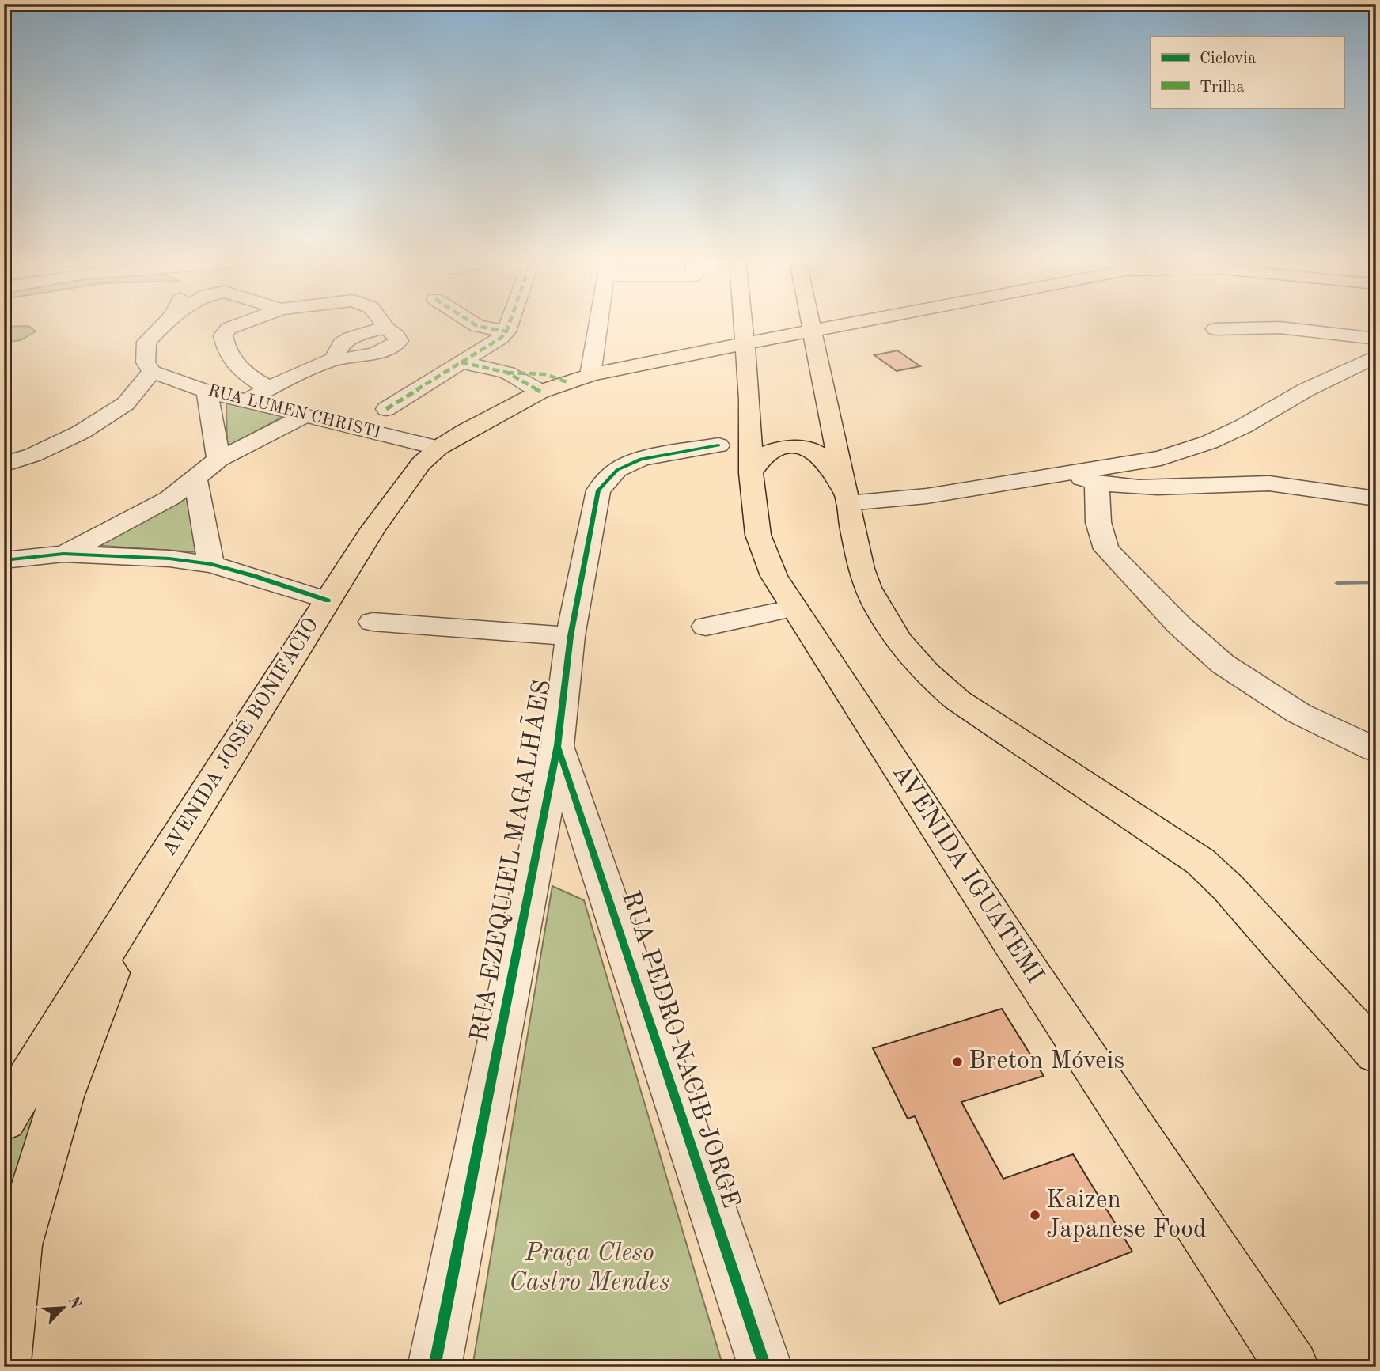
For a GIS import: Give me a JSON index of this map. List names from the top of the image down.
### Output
{
  "streets": {
    "main road": ["AVENIDA JOSÉ BONIFÁCIO", "AVENIDA IGUATEMI"],
    "street": ["RUA LUMEN CHRISTI", "RUA EZEQUIEL MAGALHÃES", "RUA PEDRO NACIB JORGE"]
  },
  "crossings": [
    ["RUA LUMEN CHRISTI", "AVENIDA JOSÉ BONIFÁCIO"],
    ["AVENIDA JOSÉ BONIFÁCIO", "AVENIDA IGUATEMI"],
    ["RUA EZEQUIEL MAGALHÃES", "RUA PEDRO NACIB JORGE"]
  ],
  "parks": ["Praça Cleso Castro Mendes"],
  "places": ["Breton Móveis", "Kaizen Japanese Food"],
  "legend": ["Ciclovia", "Trilha"],
  "north": "top right"
}
